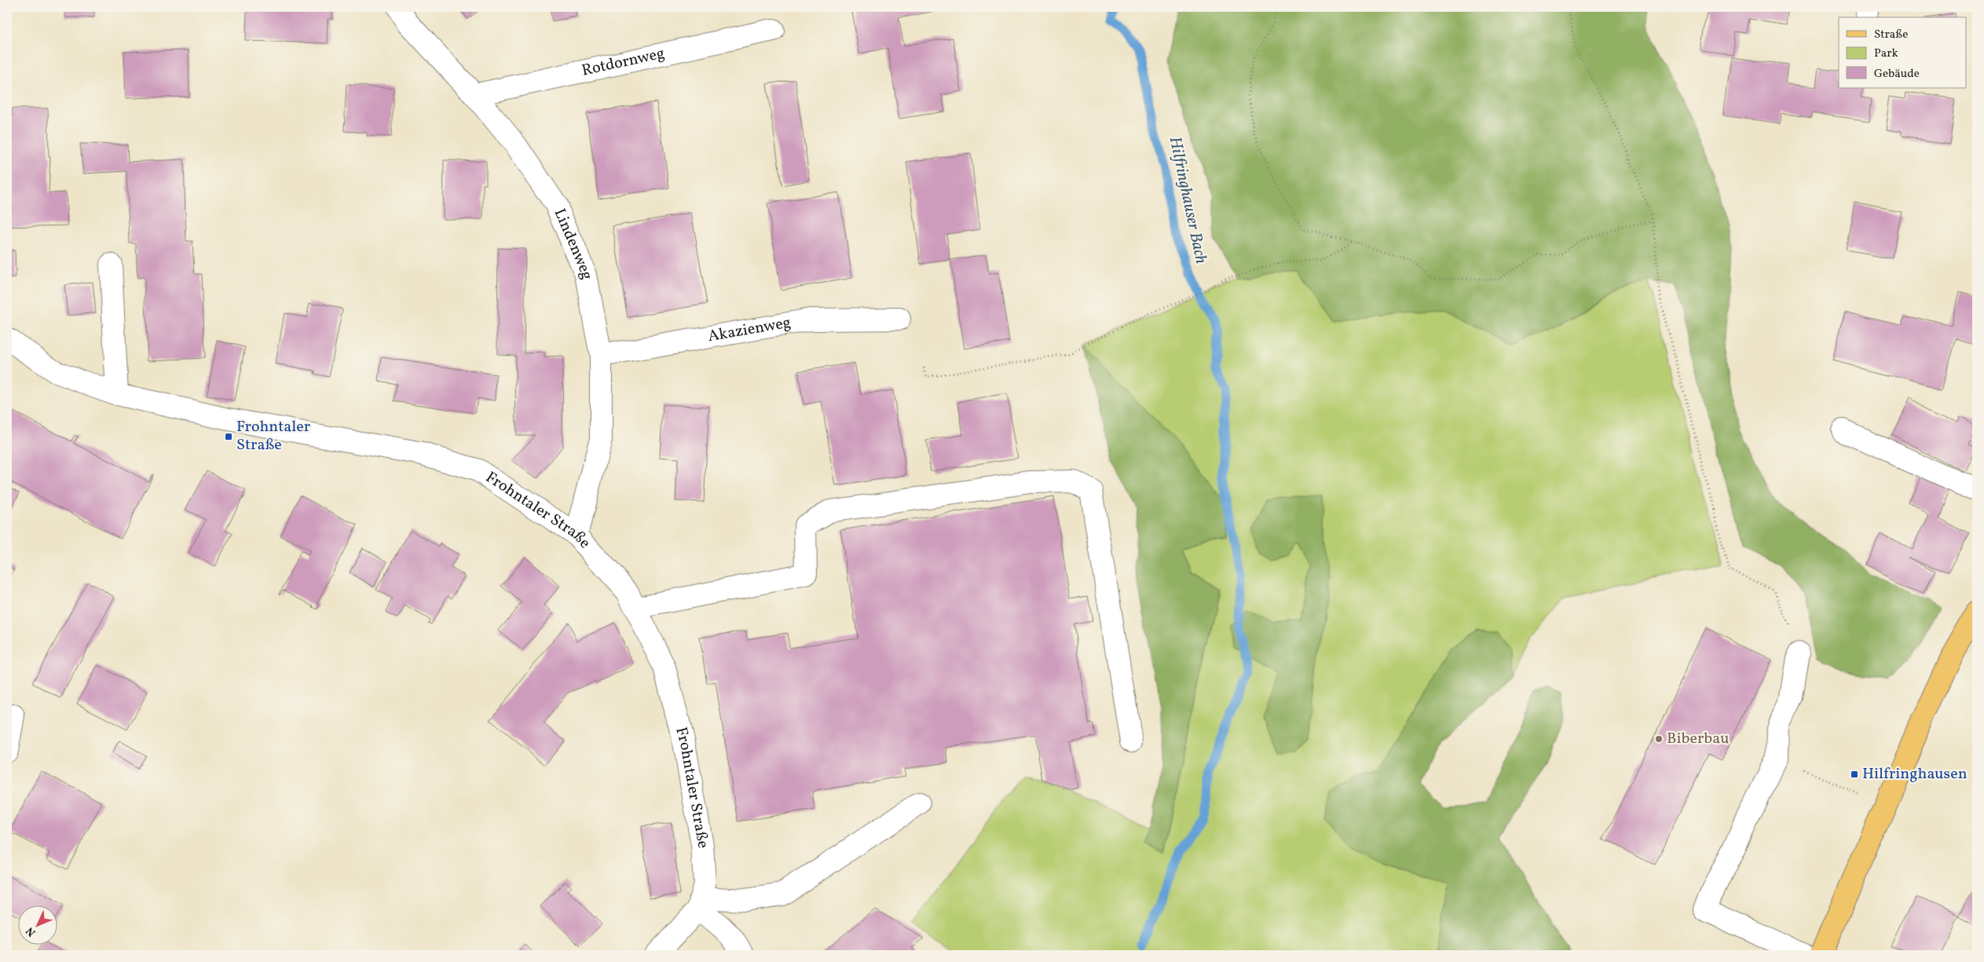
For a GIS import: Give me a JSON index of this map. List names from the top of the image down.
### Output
{
  "streets": {
    "street": [
      "Rotdornweg",
      "Lindenweg",
      "Akazienweg",
      "Frohntaler Straße"
    ]
  },
  "crossings": [
    ["Rotdornweg", "Lindenweg"],
    ["Lindenweg", "Akazienweg"],
    ["Lindenweg", "Frohntaler Straße"]
  ],
  "water": ["Hilfringhauser Bach"],
  "places": {
    "transit": ["Frohntaler Straße", "Hilfringhausen"],
    "other": ["Biberbau"]
  },
  "legend": ["Straße", "Park", "Gebäude"],
  "north": "bottom left"
}
